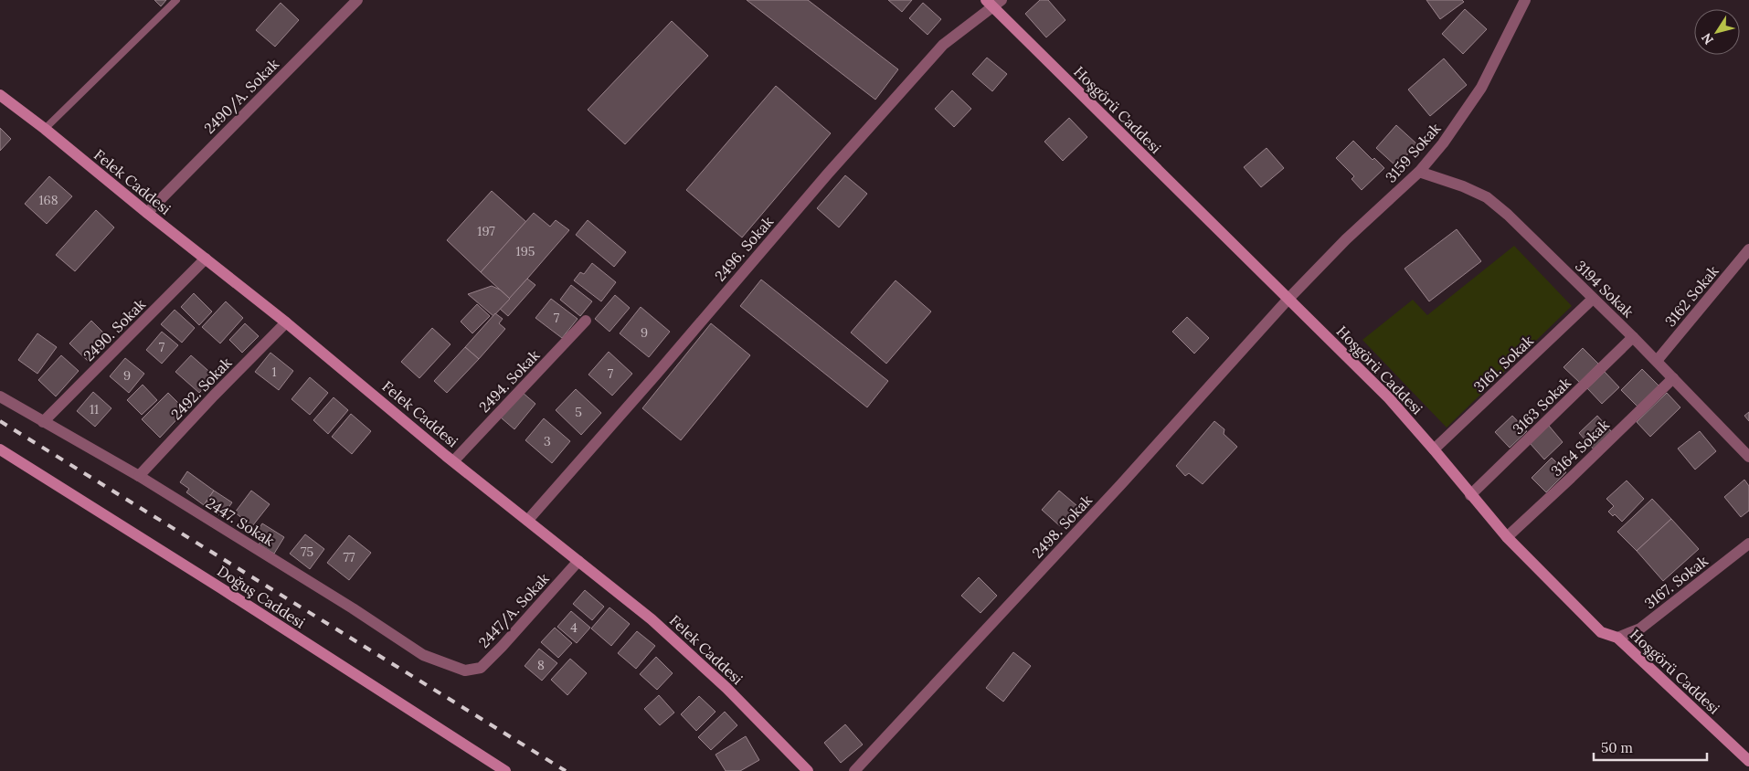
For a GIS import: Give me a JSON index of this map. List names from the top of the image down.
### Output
{
  "streets": {
    "street": [
      "2490/A. Sokak",
      "Hoşgörü Caddesi",
      "3159 Sokak",
      "Felek Caddesi",
      "2496. Sokak",
      "3194 Sokak",
      "3162 Sokak",
      "2490. Sokak",
      "3161. Sokak",
      "2494. Sokak",
      "2492. Sokak",
      "3163 Sokak",
      "3164 Sokak",
      "2447. Sokak",
      "2498. Sokak",
      "3167. Sokak",
      "Doğuş Caddesi",
      "2447/A. Sokak"
    ]
  },
  "crossings": [
    ["2490/A. Sokak", "Felek Caddesi"],
    ["Hoşgörü Caddesi", "3159 Sokak"],
    ["Hoşgörü Caddesi", "2496. Sokak"],
    ["Hoşgörü Caddesi", "3161. Sokak"],
    ["Hoşgörü Caddesi", "3163 Sokak"],
    ["Hoşgörü Caddesi", "3164 Sokak"],
    ["Hoşgörü Caddesi", "2498. Sokak"],
    ["Hoşgörü Caddesi", "3167. Sokak"],
    ["3159 Sokak", "3194 Sokak"],
    ["3159 Sokak", "2498. Sokak"],
    ["Felek Caddesi", "2496. Sokak"],
    ["Felek Caddesi", "2490. Sokak"],
    ["Felek Caddesi", "2494. Sokak"],
    ["Felek Caddesi", "2492. Sokak"],
    ["Felek Caddesi", "2447/A. Sokak"],
    ["3194 Sokak", "3162 Sokak"],
    ["3194 Sokak", "3161. Sokak"],
    ["3194 Sokak", "3163 Sokak"],
    ["3194 Sokak", "3164 Sokak"],
    ["2490. Sokak", "2447. Sokak"],
    ["2492. Sokak", "2447. Sokak"],
    ["2447. Sokak", "2447/A. Sokak"]
  ],
  "house_numbers": [
    "168",
    "197",
    "195",
    "7",
    "9",
    "7",
    "1",
    "7",
    "9",
    "11",
    "5",
    "3",
    "75",
    "77",
    "4",
    "8"
  ],
  "scale_bar": "50 m",
  "north": "bottom left"
}
